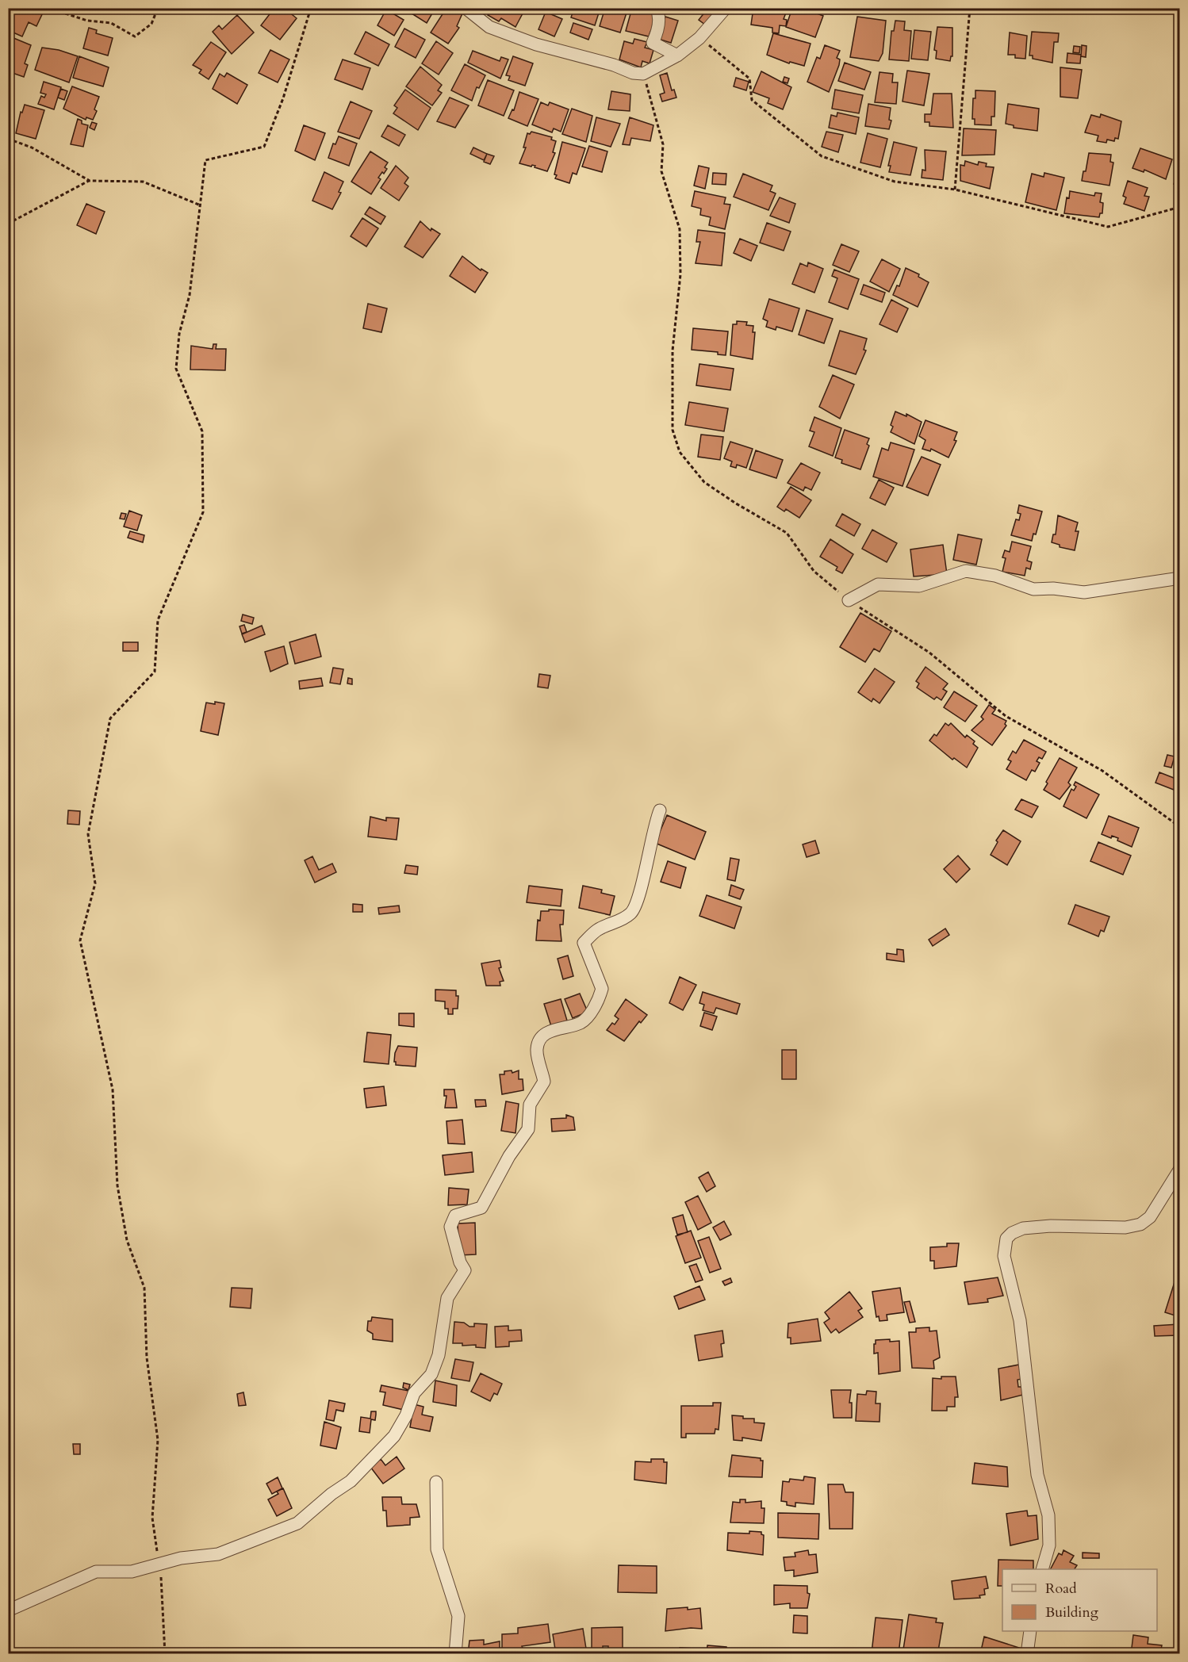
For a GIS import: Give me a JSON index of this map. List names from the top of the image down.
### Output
{
  "legend": ["Road", "Building"]
}
